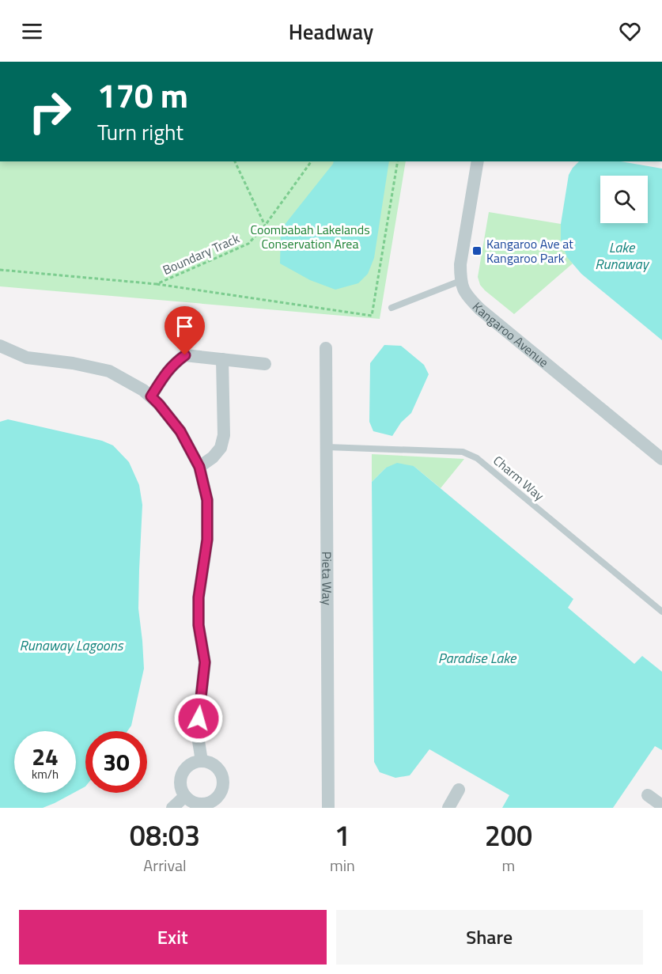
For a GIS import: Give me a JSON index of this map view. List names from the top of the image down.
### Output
{
  "streets": {
    "street": ["Kangaroo Avenue", "Pieta Way"],
    "lane": ["Charm Way"],
    "path": ["Boundary Track"]
  },
  "crossings": [
    ["Charm Way", "Pieta Way"]
  ],
  "water": ["Lake Runaway", "Runaway Lagoons", "Paradise Lake"],
  "parks": ["Coombabah Lakelands Conservation Area"],
  "places": {
    "transit": ["Kangaroo Ave at Kangaroo Park"]
  },
  "page": {
    "header": "Headway",
    "turn": ["170 m", "Turn right"],
    "speed": "24 km/h",
    "limit": "30",
    "eta": [
      "08:03",
      "Arrival",
      "1",
      "min",
      "200",
      "m"
    ],
    "buttons": ["Exit", "Share"]
  }
}
